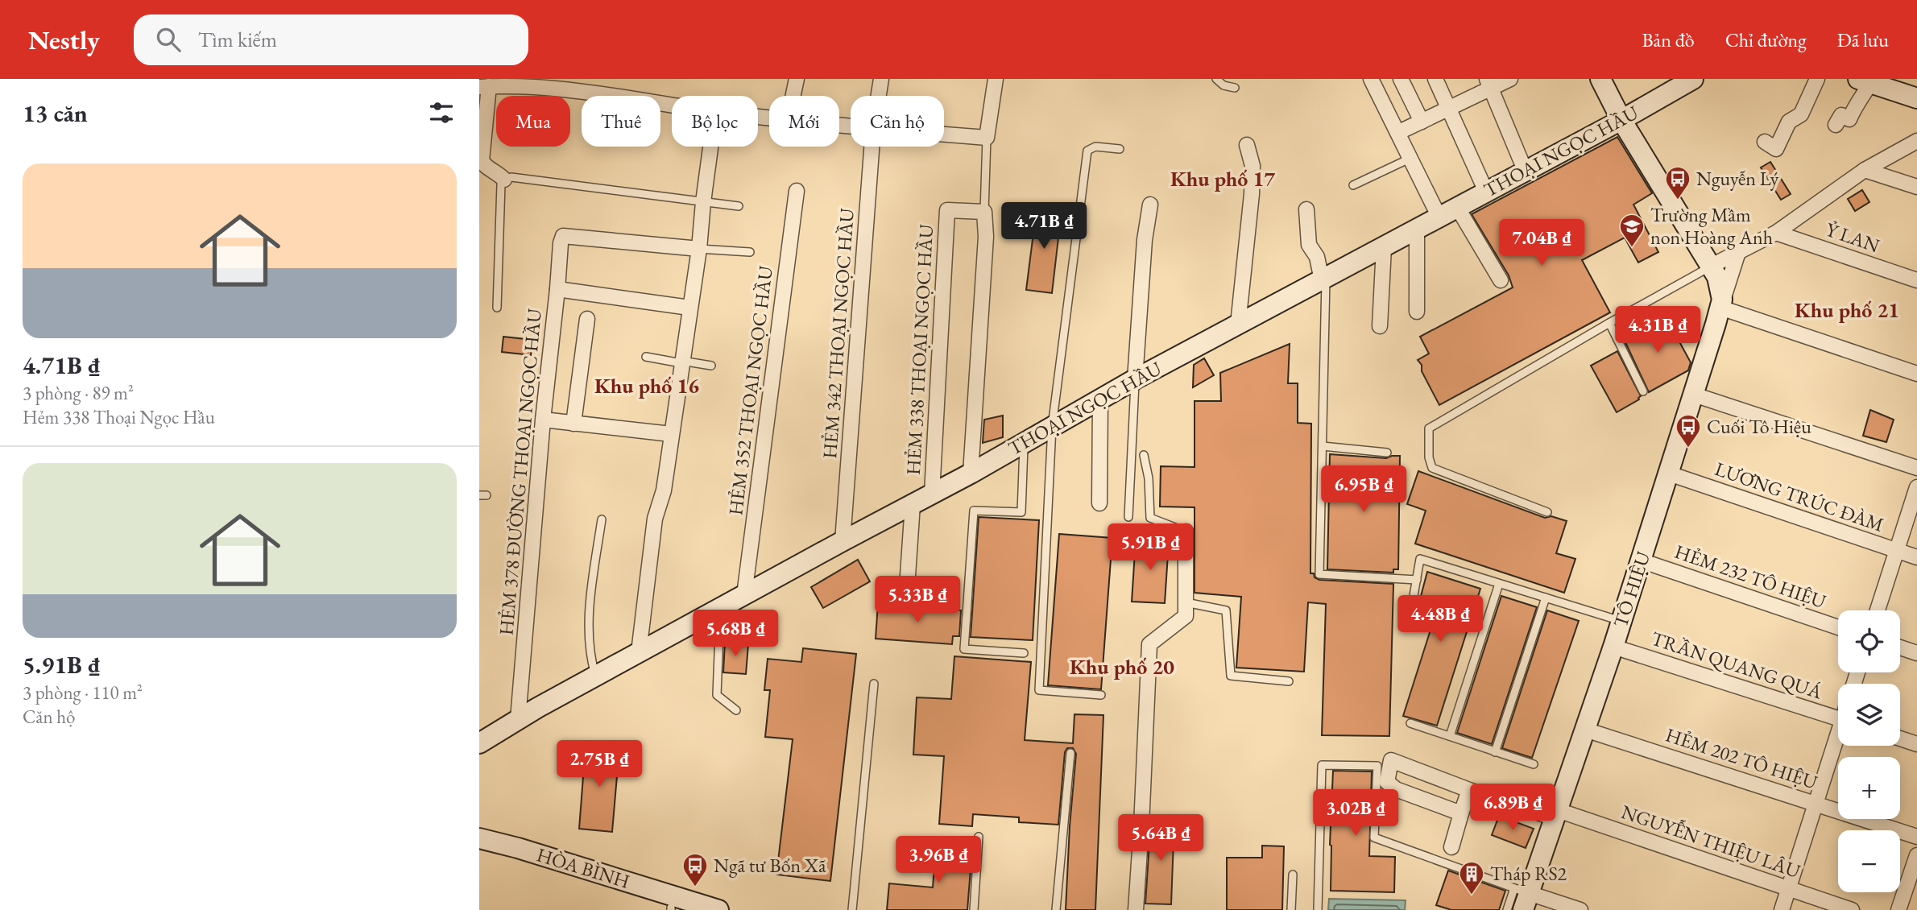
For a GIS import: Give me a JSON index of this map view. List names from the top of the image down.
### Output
{
  "streets": {
    "main road": ["THOẠI NGỌC HẦU", "TÔ HIỆU", "HÒA BÌNH"],
    "street": [
      "Ỷ LAN",
      "HẺM 342 THOẠI NGỌC HẦU",
      "HẺM 338 THOẠI NGỌC HẦU",
      "HẺM 352 THOẠI NGỌC HẦU",
      "HẺM 378 ĐƯỜNG THOẠI NGỌC HẦU",
      "LƯƠNG TRÚC ĐÀM",
      "HẺM 232 TÔ HIỆU",
      "TRẦN QUANG QUÁ",
      "HẺM 202 TÔ HIỆU",
      "NGUYỄN THIỆU LÂU"
    ]
  },
  "crossings": [
    ["THOẠI NGỌC HẦU", "HẺM 342 THOẠI NGỌC HẦU"],
    ["THOẠI NGỌC HẦU", "HẺM 338 THOẠI NGỌC HẦU"],
    ["THOẠI NGỌC HẦU", "HẺM 352 THOẠI NGỌC HẦU"],
    ["THOẠI NGỌC HẦU", "HẺM 378 ĐƯỜNG THOẠI NGỌC HẦU"],
    ["LƯƠNG TRÚC ĐÀM", "TÔ HIỆU"],
    ["HẺM 232 TÔ HIỆU", "TÔ HIỆU"],
    ["TÔ HIỆU", "TRẦN QUANG QUÁ"],
    ["TÔ HIỆU", "HẺM 202 TÔ HIỆU"],
    ["TÔ HIỆU", "NGUYỄN THIỆU LÂU"]
  ],
  "districts": [
    "Khu phố 17",
    "Khu phố 21",
    "Khu phố 16",
    "Khu phố 20"
  ],
  "places": {
    "bus stop": ["Nguyễn Lý", "Cuối Tô Hiệu", "Ngã tư Bốn Xã"],
    "school or university": ["Trường Mầm non Hoàng Anh"],
    "building": ["Tháp RS2"]
  },
  "page": {
    "header": "Nestly",
    "search": "Tìm kiếm",
    "nav": ["Bản đồ", "Chỉ đường", "Đã lưu"],
    "heading": "13 căn",
    "chip": [
      "Mua",
      "Thuê",
      "Bộ lọc",
      "Mới",
      "Căn hộ"
    ],
    "list": [
      {
        "name": "4.71B ₫",
        "note": "3 phòng · 89 m² · Hẻm 338 Thoại Ngọc Hầu"
      },
      {
        "name": "5.91B ₫",
        "note": "3 phòng · 110 m² · Căn hộ"
      }
    ],
    "price": [
      "4.71B ₫",
      "7.04B ₫",
      "4.31B ₫",
      "6.95B ₫",
      "5.91B ₫",
      "5.33B ₫",
      "4.48B ₫",
      "5.68B ₫",
      "2.75B ₫",
      "6.89B ₫",
      "3.02B ₫",
      "5.64B ₫",
      "3.96B ₫"
    ],
    "map_buttons": ["+", "−"]
  }
}
